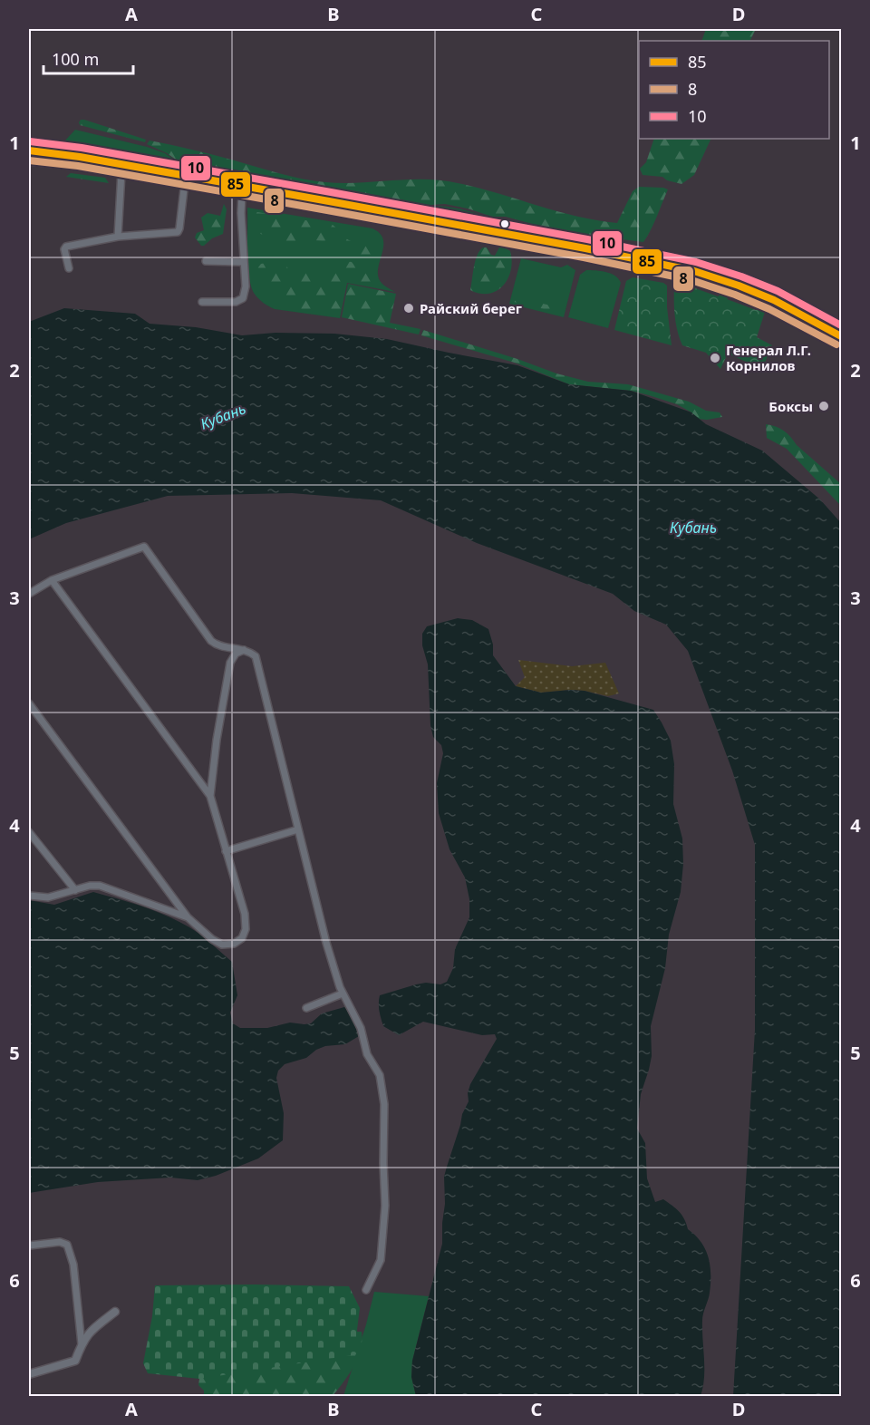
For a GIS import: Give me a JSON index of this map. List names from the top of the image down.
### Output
{
  "water": ["Кубань"],
  "places": ["Райский берег", "Генерал Л.Г. Корнилов", "Боксы"],
  "lines": ["transit line 10", "transit line 85", "transit line 8"],
  "legend": ["85", "8", "10"],
  "scale_bar": "100 m",
  "grid": {
    "columns": [
      "A",
      "B",
      "C",
      "D"
    ],
    "rows": [
      "1",
      "2",
      "3",
      "4",
      "5",
      "6"
    ]
  }
}
